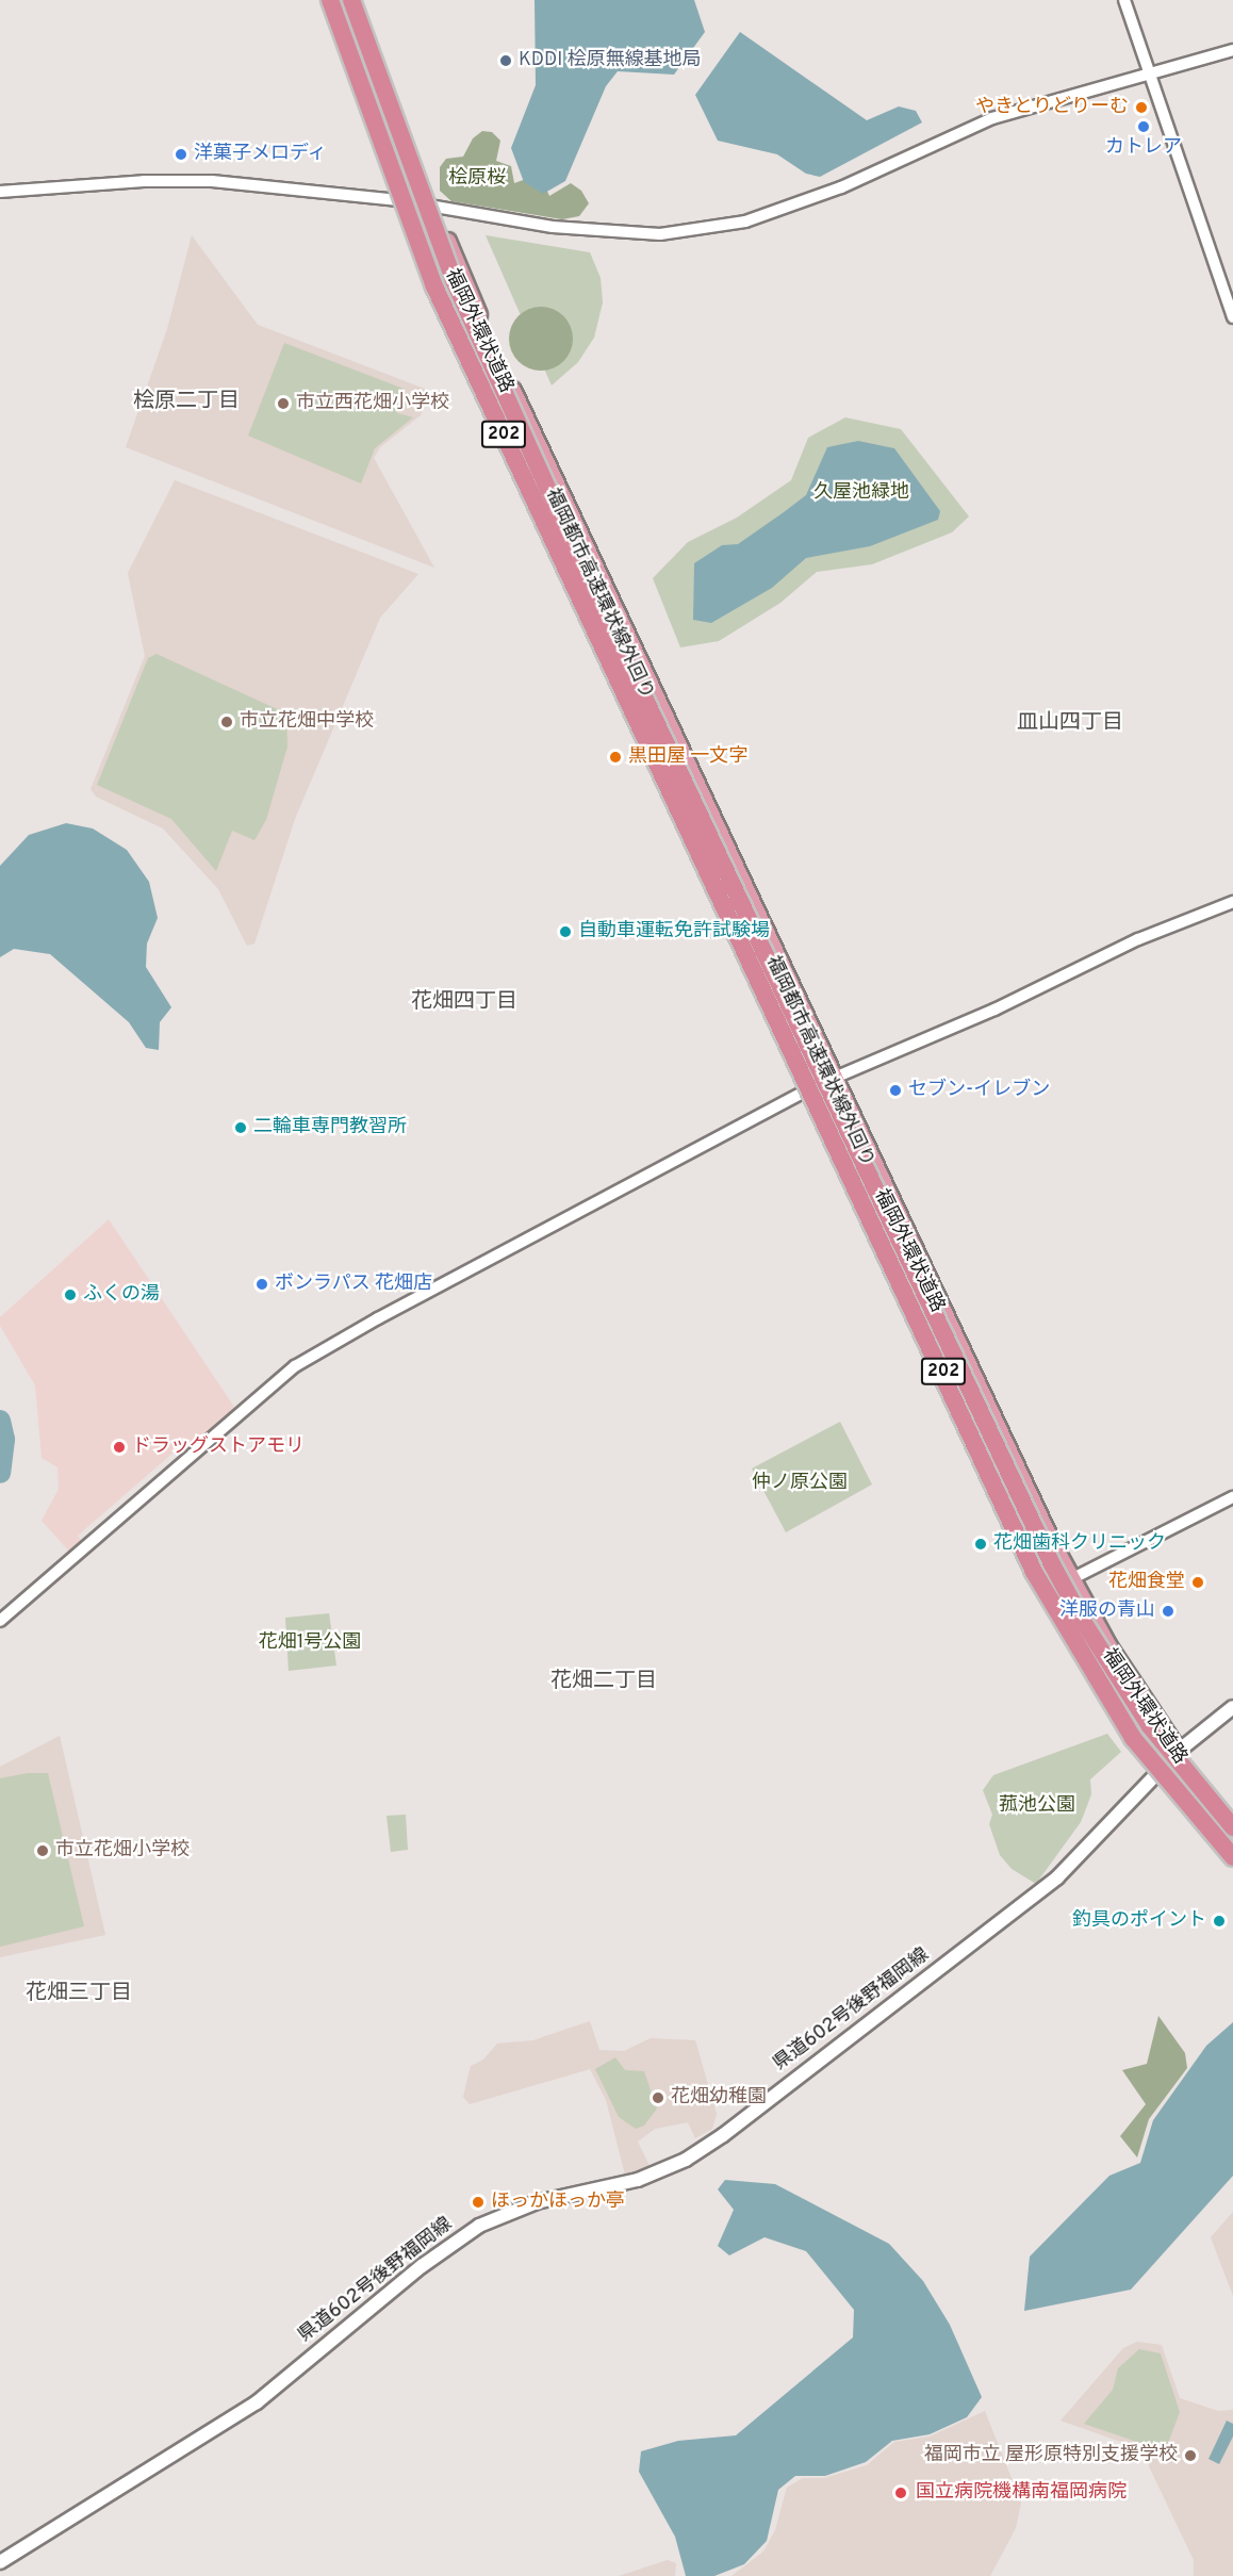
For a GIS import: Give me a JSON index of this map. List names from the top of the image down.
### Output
{
  "streets": {
    "highway": ["福岡外環状道路", "202", "福岡都市高速環状線外回り"],
    "main road": ["県道602号後野福岡線"]
  },
  "crossings": [
    ["福岡外環状道路", "福岡都市高速環状線外回り"],
    ["福岡外環状道路", "県道602号後野福岡線"]
  ],
  "districts": [
    "桧原二丁目",
    "皿山四丁目",
    "花畑四丁目",
    "花畑二丁目",
    "花畑三丁目"
  ],
  "parks": [
    "桧原桜",
    "久屋池緑地",
    "仲ノ原公園",
    "花畑1号公園",
    "菰池公園"
  ],
  "places": [
    "KDDI 桧原無線基地局",
    "やきとりどりーむ",
    "カトレア",
    "洋菓子メロディ",
    "市立西花畑小学校",
    "市立花畑中学校",
    "黒田屋 一文字",
    "自動車運転免許試験場",
    "セブン-イレブン",
    "二輪車専門教習所",
    "ボンラパス 花畑店",
    "ふくの湯",
    "ドラッグストアモリ",
    "花畑歯科クリニック",
    "花畑食堂",
    "洋服の青山",
    "市立花畑小学校",
    "釣具のポイント",
    "花畑幼稚園",
    "ほっかほっか亭",
    "福岡市立 屋形原特別支援学校",
    "国立病院機構南福岡病院"
  ]
}
